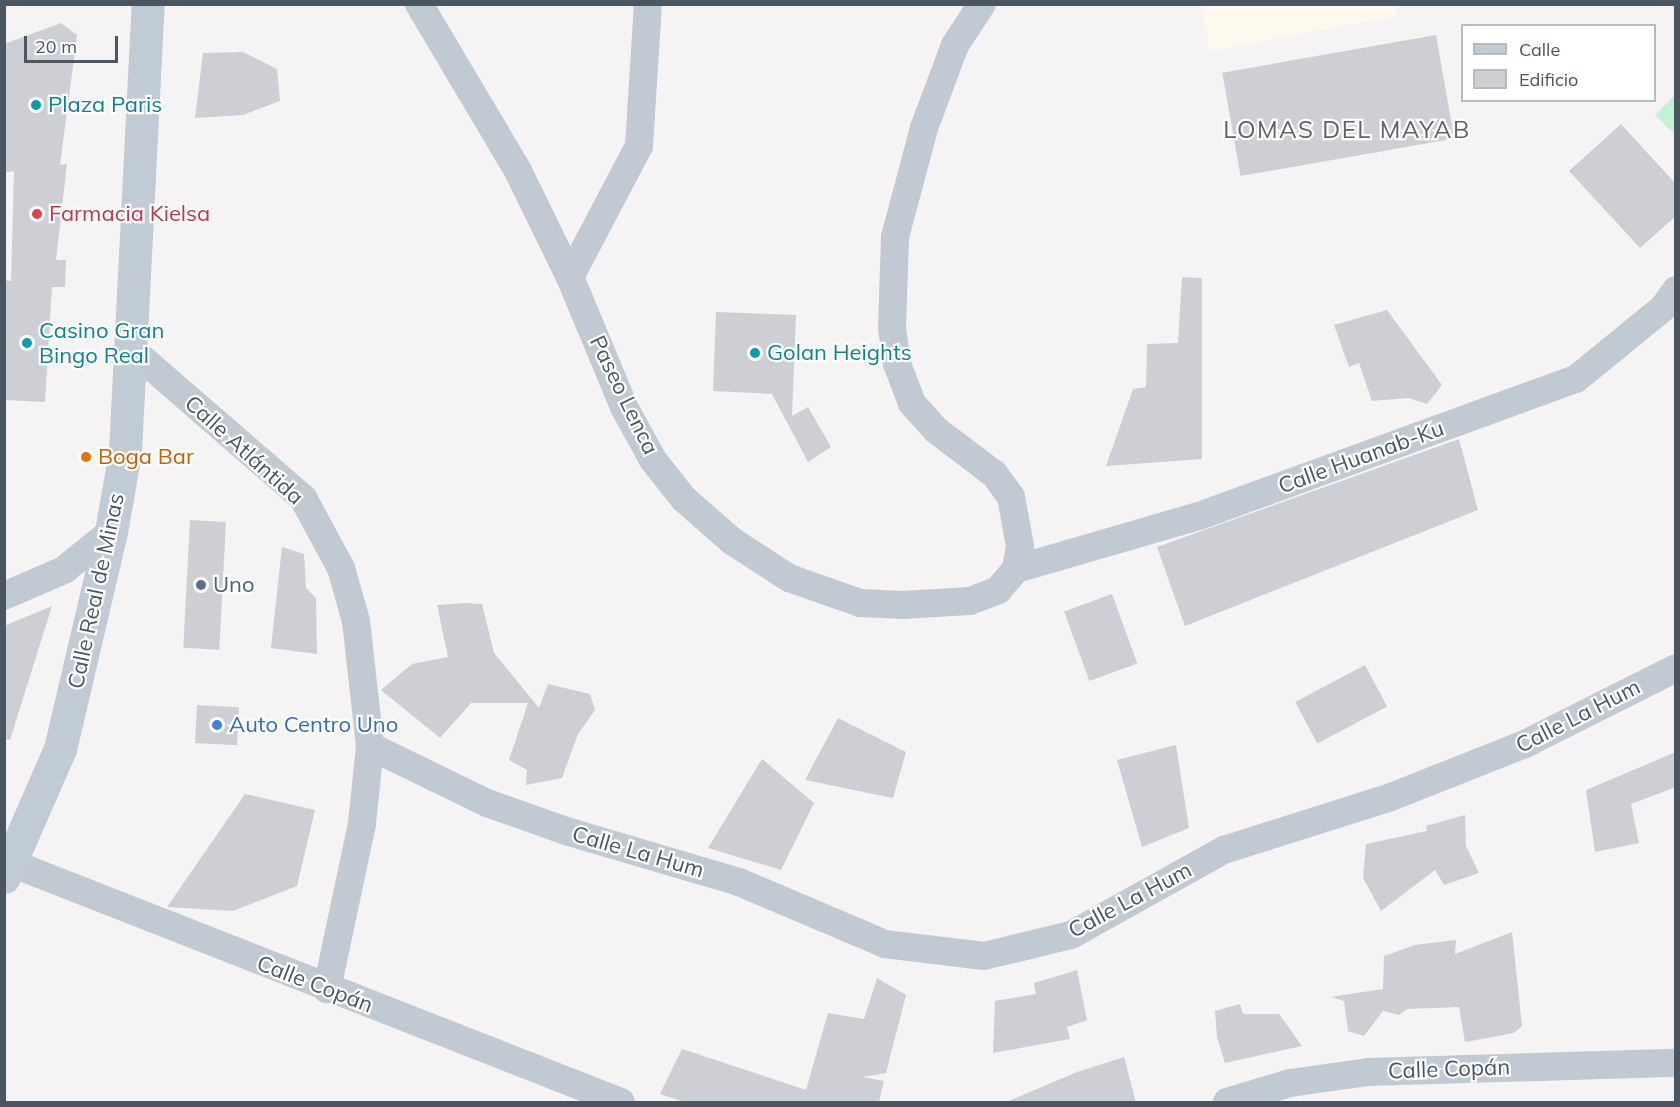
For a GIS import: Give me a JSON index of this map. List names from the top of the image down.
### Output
{
  "streets": {
    "street": [
      "Paseo Lenca",
      "Calle Atlántida",
      "Calle Huanab-Ku",
      "Calle Real de Minas",
      "Calle La Hum",
      "Calle Copán"
    ]
  },
  "crossings": [
    ["Paseo Lenca", "Calle Huanab-Ku"],
    ["Calle Atlántida", "Calle Real de Minas"],
    ["Calle Atlántida", "Calle La Hum"],
    ["Calle Atlántida", "Calle Copán"],
    ["Calle Real de Minas", "Calle Copán"]
  ],
  "districts": ["LOMAS DEL MAYAB"],
  "places": [
    "Plaza Paris",
    "Farmacia Kielsa",
    "Casino Gran Bingo Real",
    "Golan Heights",
    "Boga Bar",
    "Uno",
    "Auto Centro Uno"
  ],
  "legend": ["Calle", "Edificio"],
  "scale_bar": "20 m"
}
